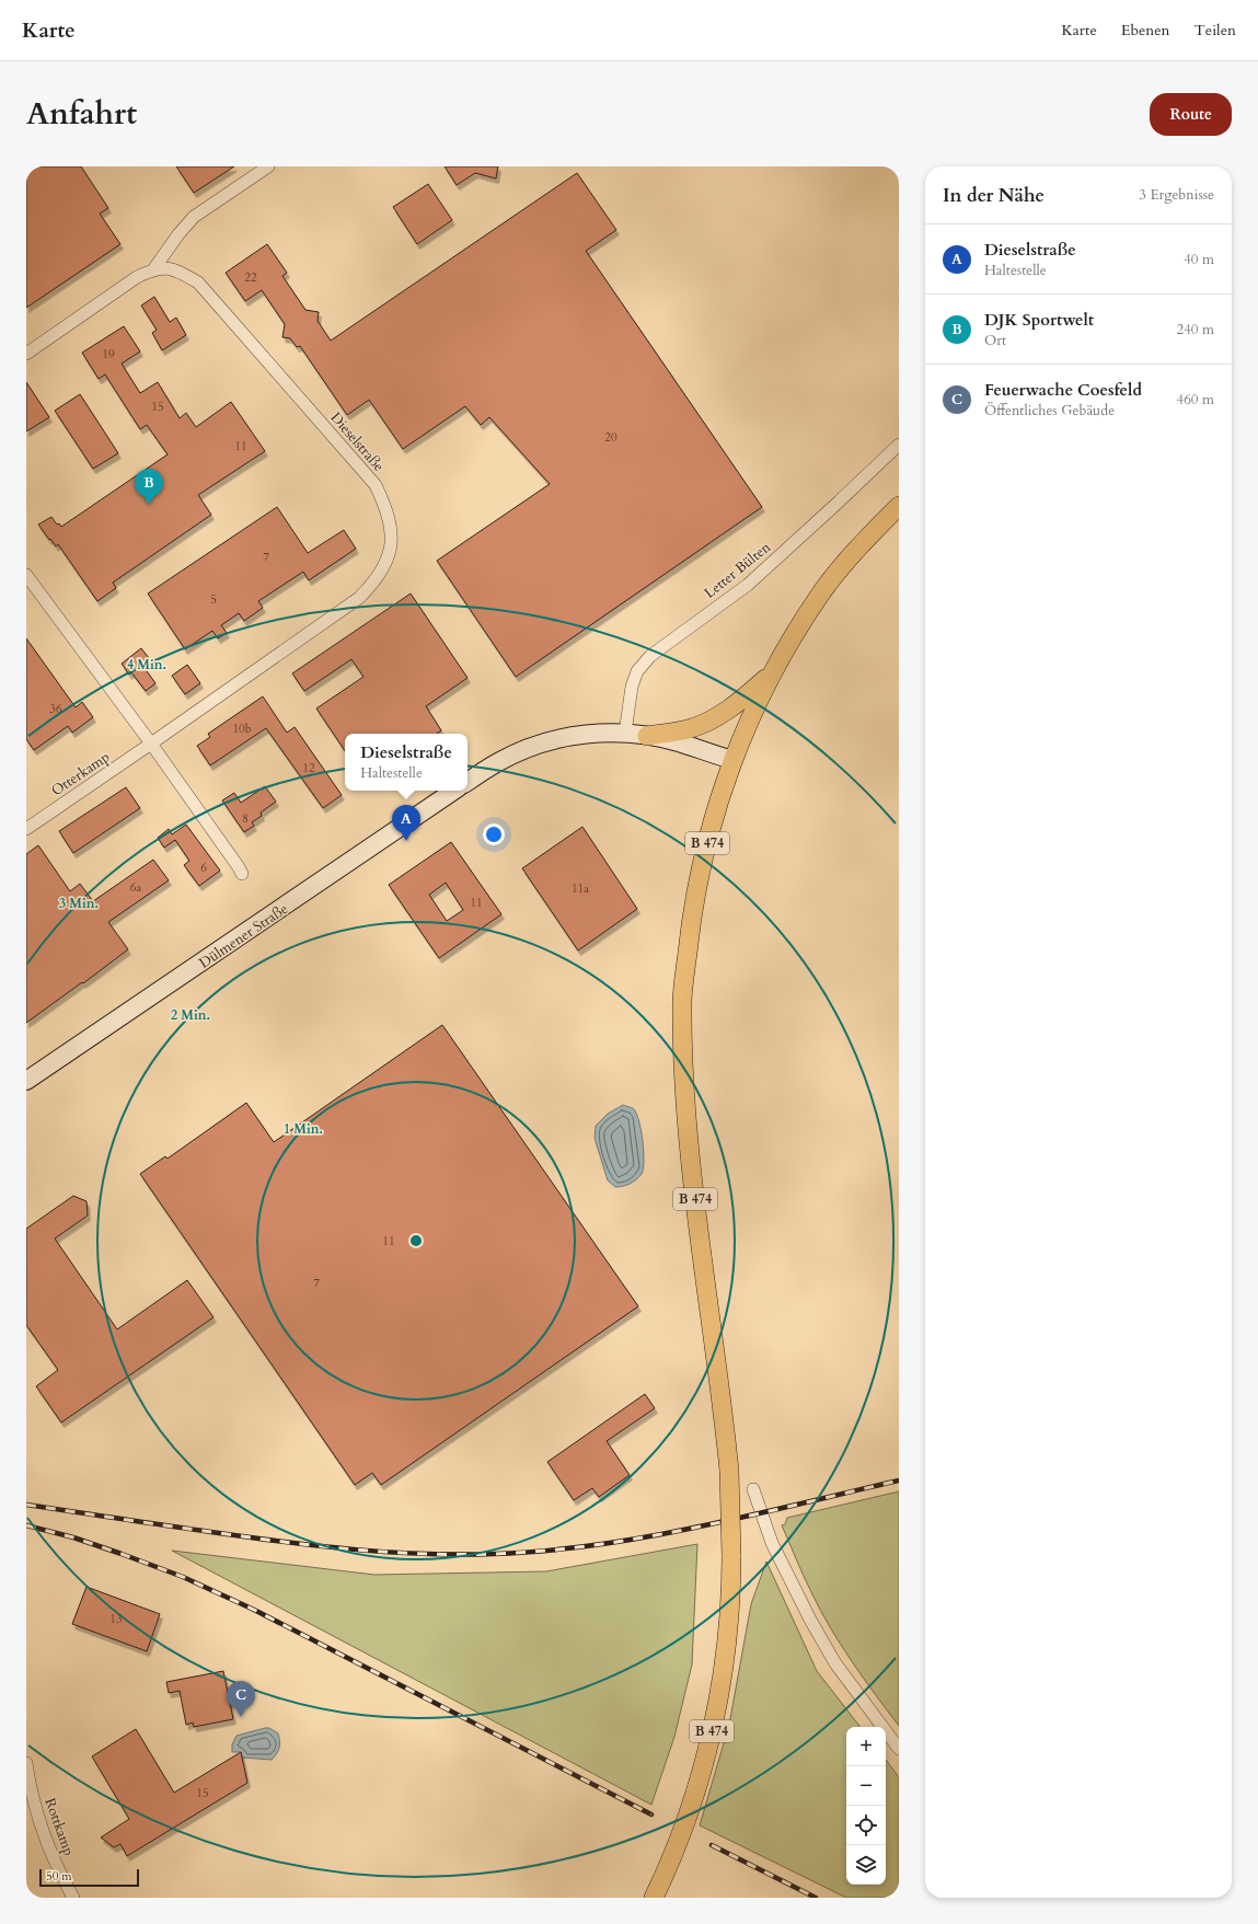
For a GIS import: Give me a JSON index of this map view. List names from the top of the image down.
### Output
{
  "streets": {
    "main road": ["B 474"],
    "street": [
      "Dieselstraße",
      "Letter Bülten",
      "Otterkamp",
      "Dülmener Straße",
      "Rottkamp"
    ]
  },
  "crossings": [
    ["Dieselstraße", "Otterkamp"]
  ],
  "house_numbers": [
    "22",
    "19",
    "15",
    "20",
    "11",
    "7",
    "5",
    "36",
    "10b",
    "12",
    "8",
    "6",
    "6a",
    "11a",
    "11",
    "11",
    "7",
    "13",
    "15"
  ],
  "scale_bar": "50 m",
  "page": {
    "header": "Karte",
    "nav": ["Karte", "Ebenen", "Teilen"],
    "title": "Anfahrt",
    "buttons": "Route",
    "heading": ["In der Nähe", "3 Ergebnisse"],
    "list": [
      {
        "mark": "A",
        "name": "Dieselstraße",
        "note": "Haltestelle",
        "value": "40 m"
      },
      {
        "mark": "B",
        "name": "DJK Sportwelt",
        "note": "Ort",
        "value": "240 m"
      },
      {
        "mark": "C",
        "name": "Feuerwache Coesfeld",
        "note": "Öffentliches Gebäude",
        "value": "460 m"
      }
    ],
    "pins": ["B", "A", "C"],
    "popup": ["Dieselstraße", "Haltestelle"],
    "map_buttons": ["+", "−"],
    "scale": "50 m"
  },
  "rings": [
    "4 Min.",
    "3 Min.",
    "2 Min.",
    "1 Min."
  ]
}
